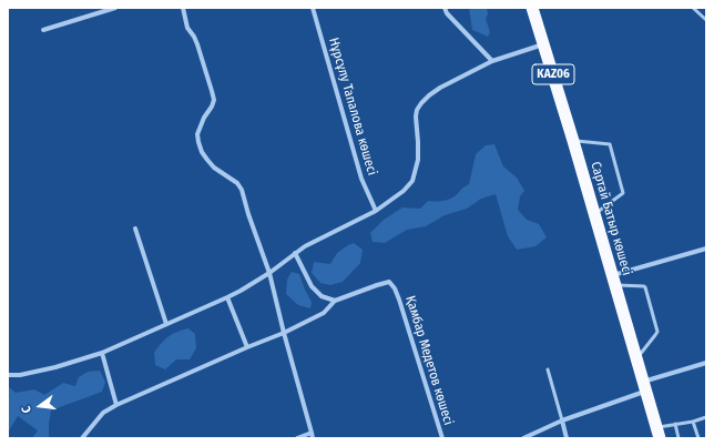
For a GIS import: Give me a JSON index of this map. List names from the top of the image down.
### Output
{
  "streets": {
    "highway": ["KАZ06", "Сартай Батыр көшесі"],
    "street": ["Нұрсұлу Тапалова көшесі", "Қамбар Медетов көшесі"]
  },
  "north": "left"
}
